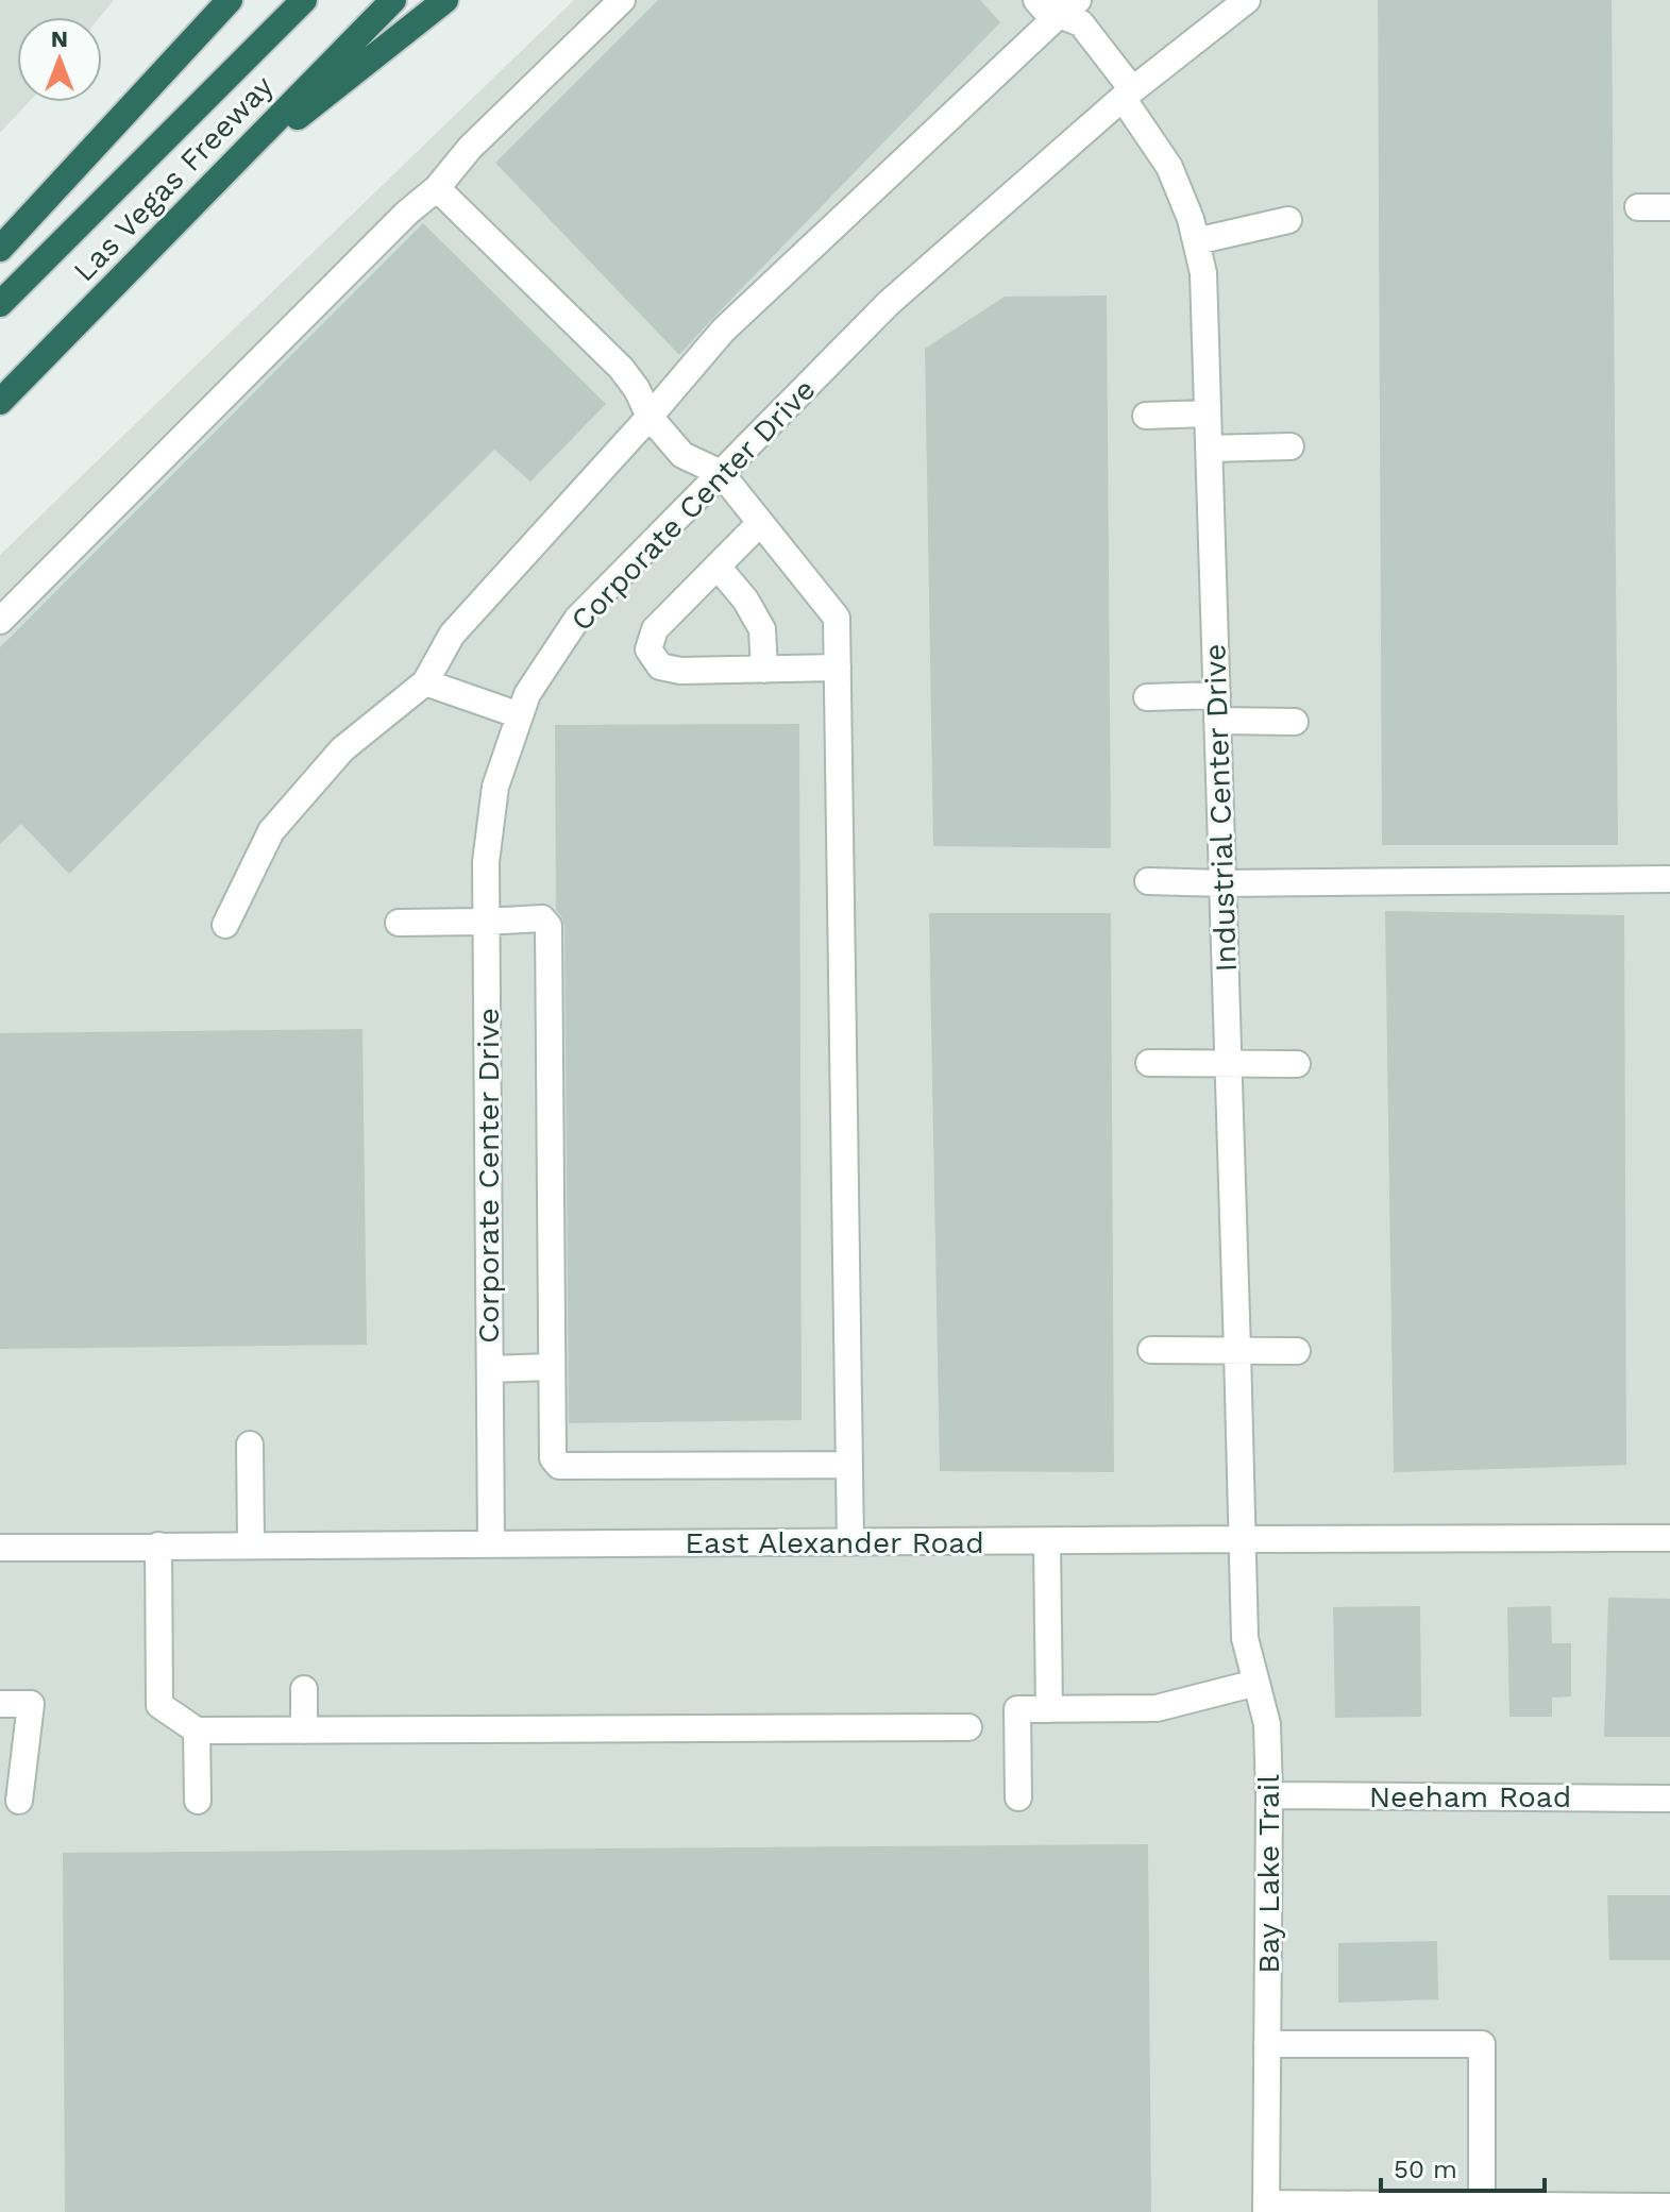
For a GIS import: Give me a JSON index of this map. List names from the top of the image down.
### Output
{
  "streets": {
    "highway": ["Las Vegas Freeway"],
    "street": [
      "Corporate Center Drive",
      "Industrial Center Drive",
      "East Alexander Road",
      "Neeham Road",
      "Bay Lake Trail"
    ]
  },
  "crossings": [
    ["Corporate Center Drive", "Industrial Center Drive"],
    ["Corporate Center Drive", "East Alexander Road"],
    ["Industrial Center Drive", "East Alexander Road"],
    ["Industrial Center Drive", "Bay Lake Trail"],
    ["East Alexander Road", "Bay Lake Trail"],
    ["Neeham Road", "Bay Lake Trail"]
  ],
  "scale_bar": "50 m",
  "north": "top"
}
